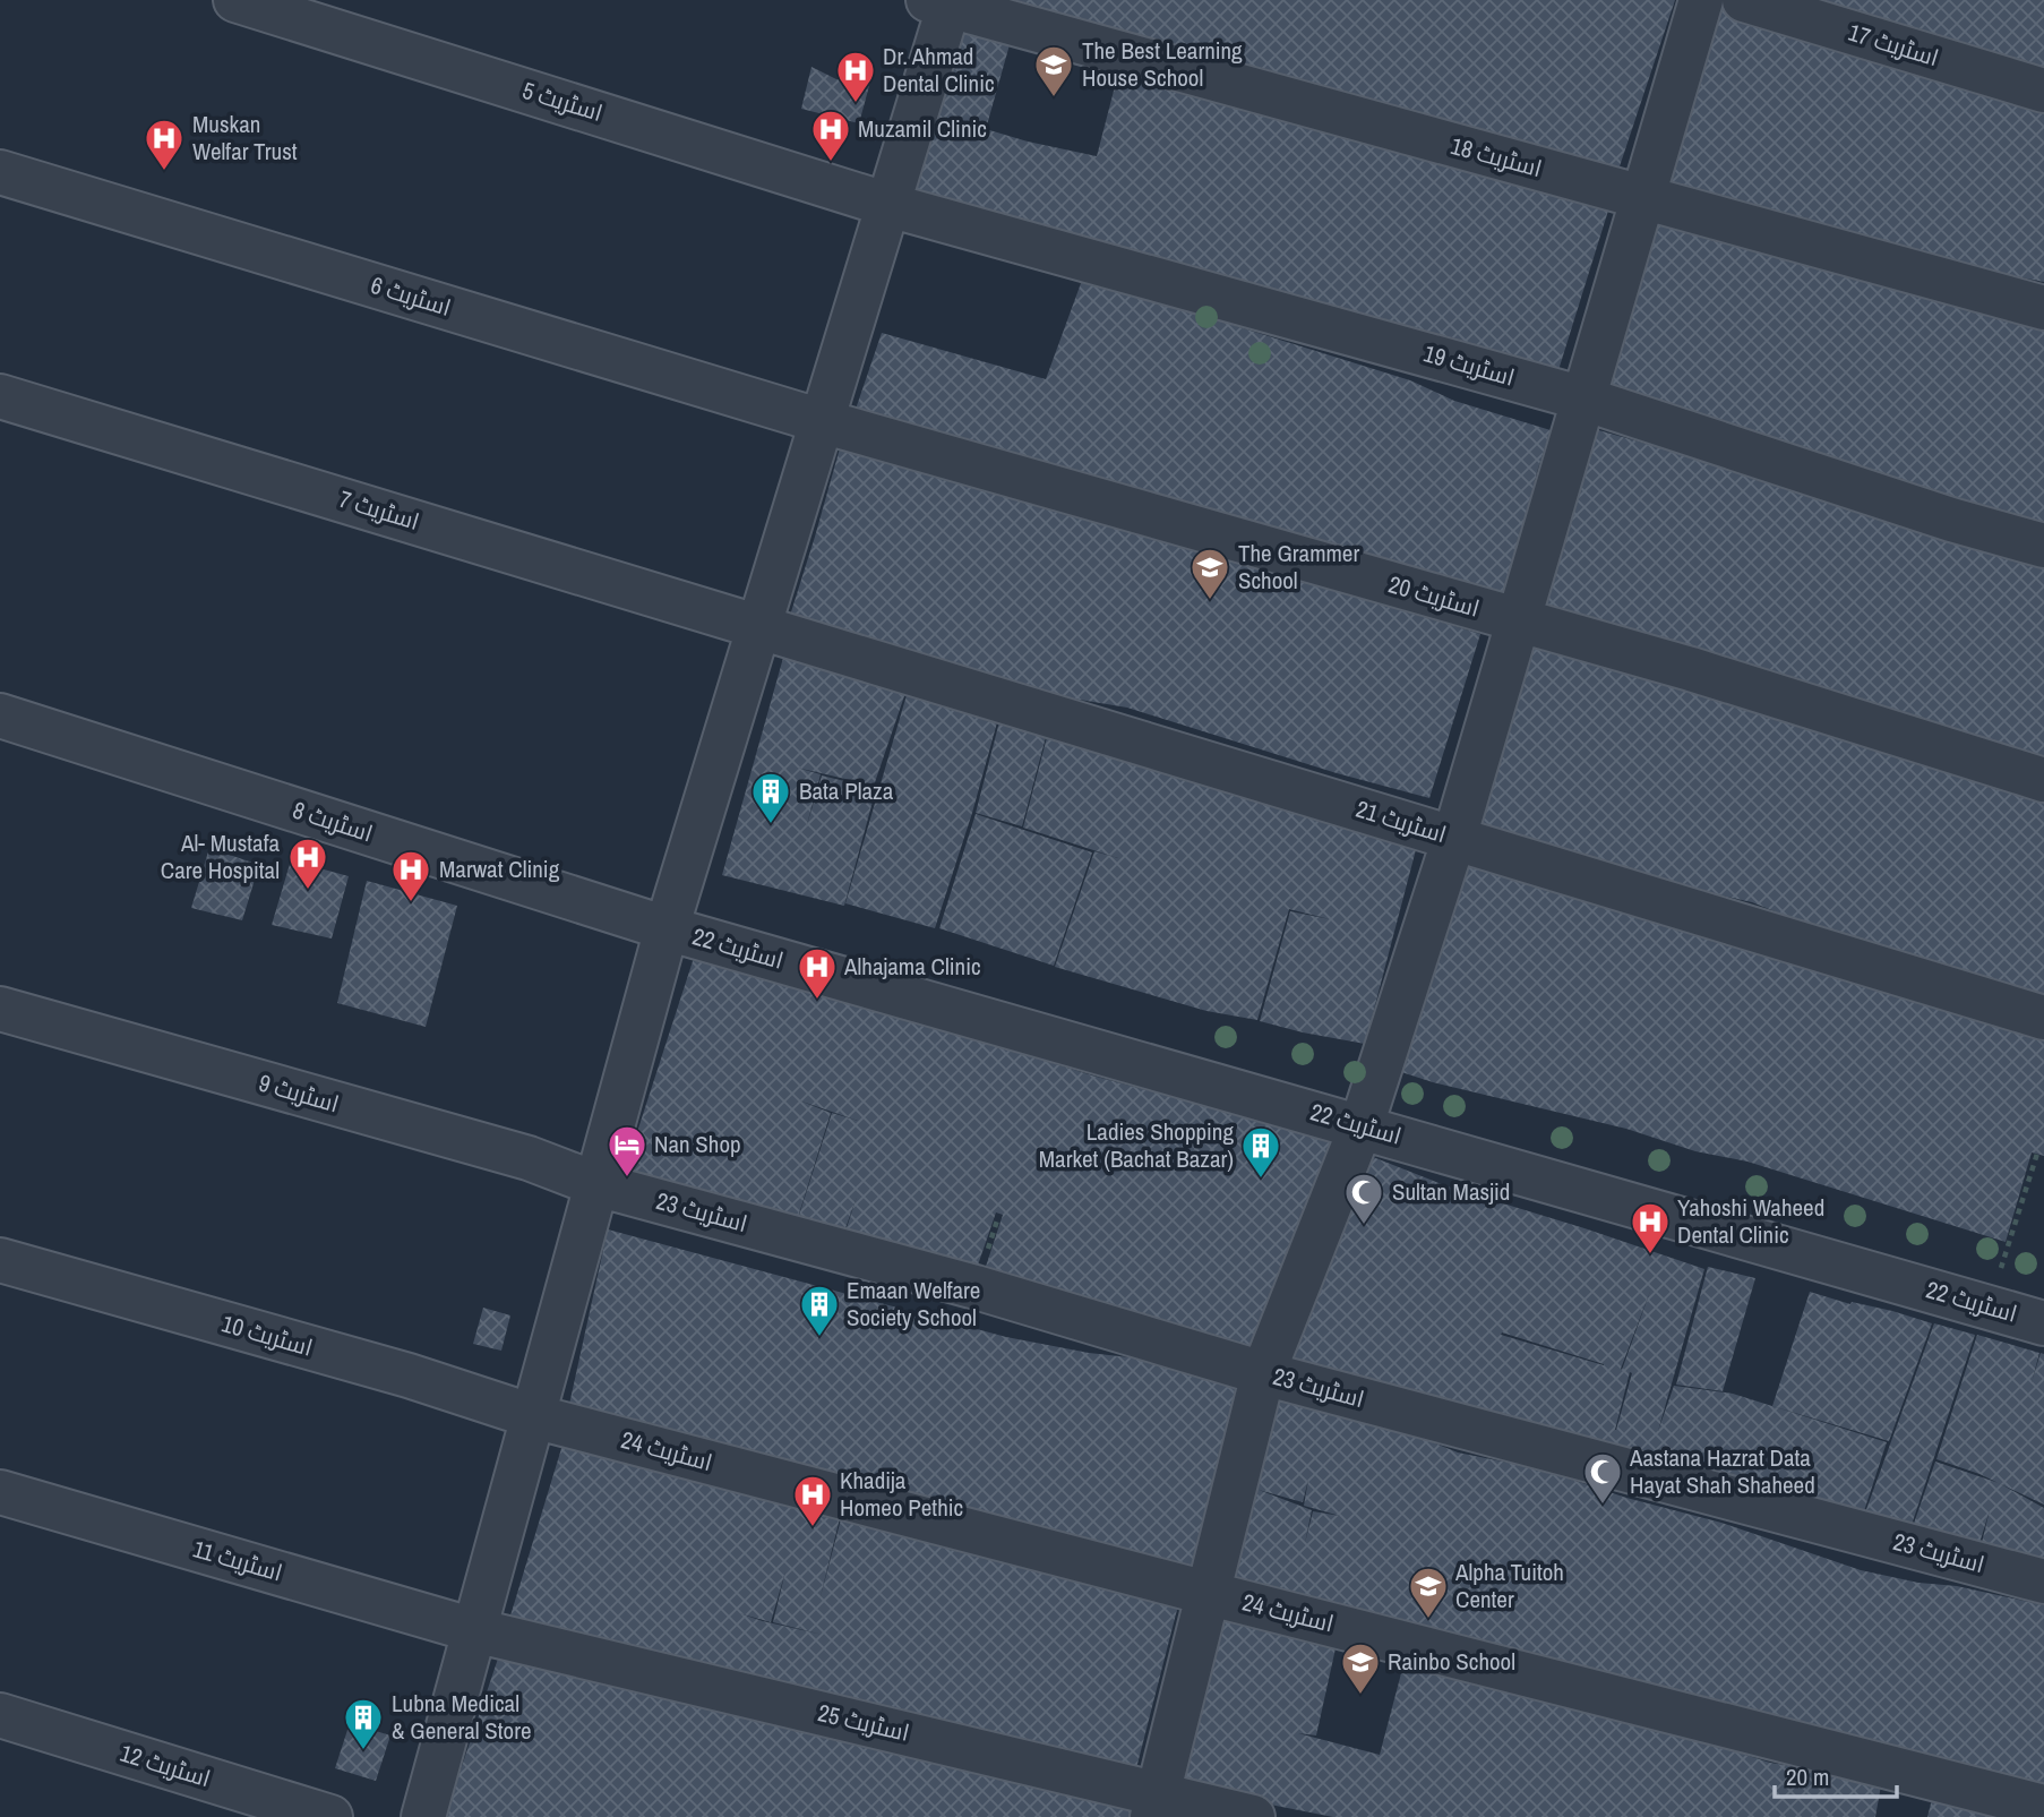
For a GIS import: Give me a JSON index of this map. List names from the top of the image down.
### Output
{
  "streets": {
    "street": [
      "اسٹریٹ 17",
      "اسٹریٹ 5",
      "اسٹریٹ 18",
      "اسٹریٹ 6",
      "اسٹریٹ 19",
      "اسٹریٹ 7",
      "اسٹریٹ 20",
      "اسٹریٹ 8",
      "اسٹریٹ 21",
      "اسٹریٹ 22",
      "اسٹریٹ 9",
      "اسٹریٹ 23",
      "اسٹریٹ 10",
      "اسٹریٹ 24",
      "اسٹریٹ 11",
      "اسٹریٹ 25",
      "اسٹریٹ 12"
    ]
  },
  "crossings": [
    ["اسٹریٹ 5", "اسٹریٹ 19"],
    ["اسٹریٹ 6", "اسٹریٹ 20"],
    ["اسٹریٹ 7", "اسٹریٹ 21"],
    ["اسٹریٹ 8", "اسٹریٹ 22"],
    ["اسٹریٹ 9", "اسٹریٹ 23"],
    ["اسٹریٹ 10", "اسٹریٹ 24"],
    ["اسٹریٹ 11", "اسٹریٹ 25"]
  ],
  "places": {
    "school or university": [
      "The Best Learning House School",
      "The Grammer School",
      "Alpha Tuitoh Center",
      "Rainbo School"
    ],
    "hospital": [
      "Dr. Ahmad Dental Clinic",
      "Muzamil Clinic",
      "Muskan Welfar Trust",
      "Al- Mustafa Care Hospital",
      "Marwat Clinig",
      "Alhajama Clinic",
      "Yahoshi Waheed Dental Clinic",
      "Khadija Homeo Pethic"
    ],
    "building": [
      "Bata Plaza",
      "Ladies Shopping Market (Bachat Bazar)",
      "Emaan Welfare Society School",
      "Lubna Medical & General Store"
    ],
    "hotel": ["Nan Shop"],
    "mosque": ["Sultan Masjid", "Aastana Hazrat Data Hayat Shah Shaheed"]
  },
  "scale_bar": "20 m"
}
